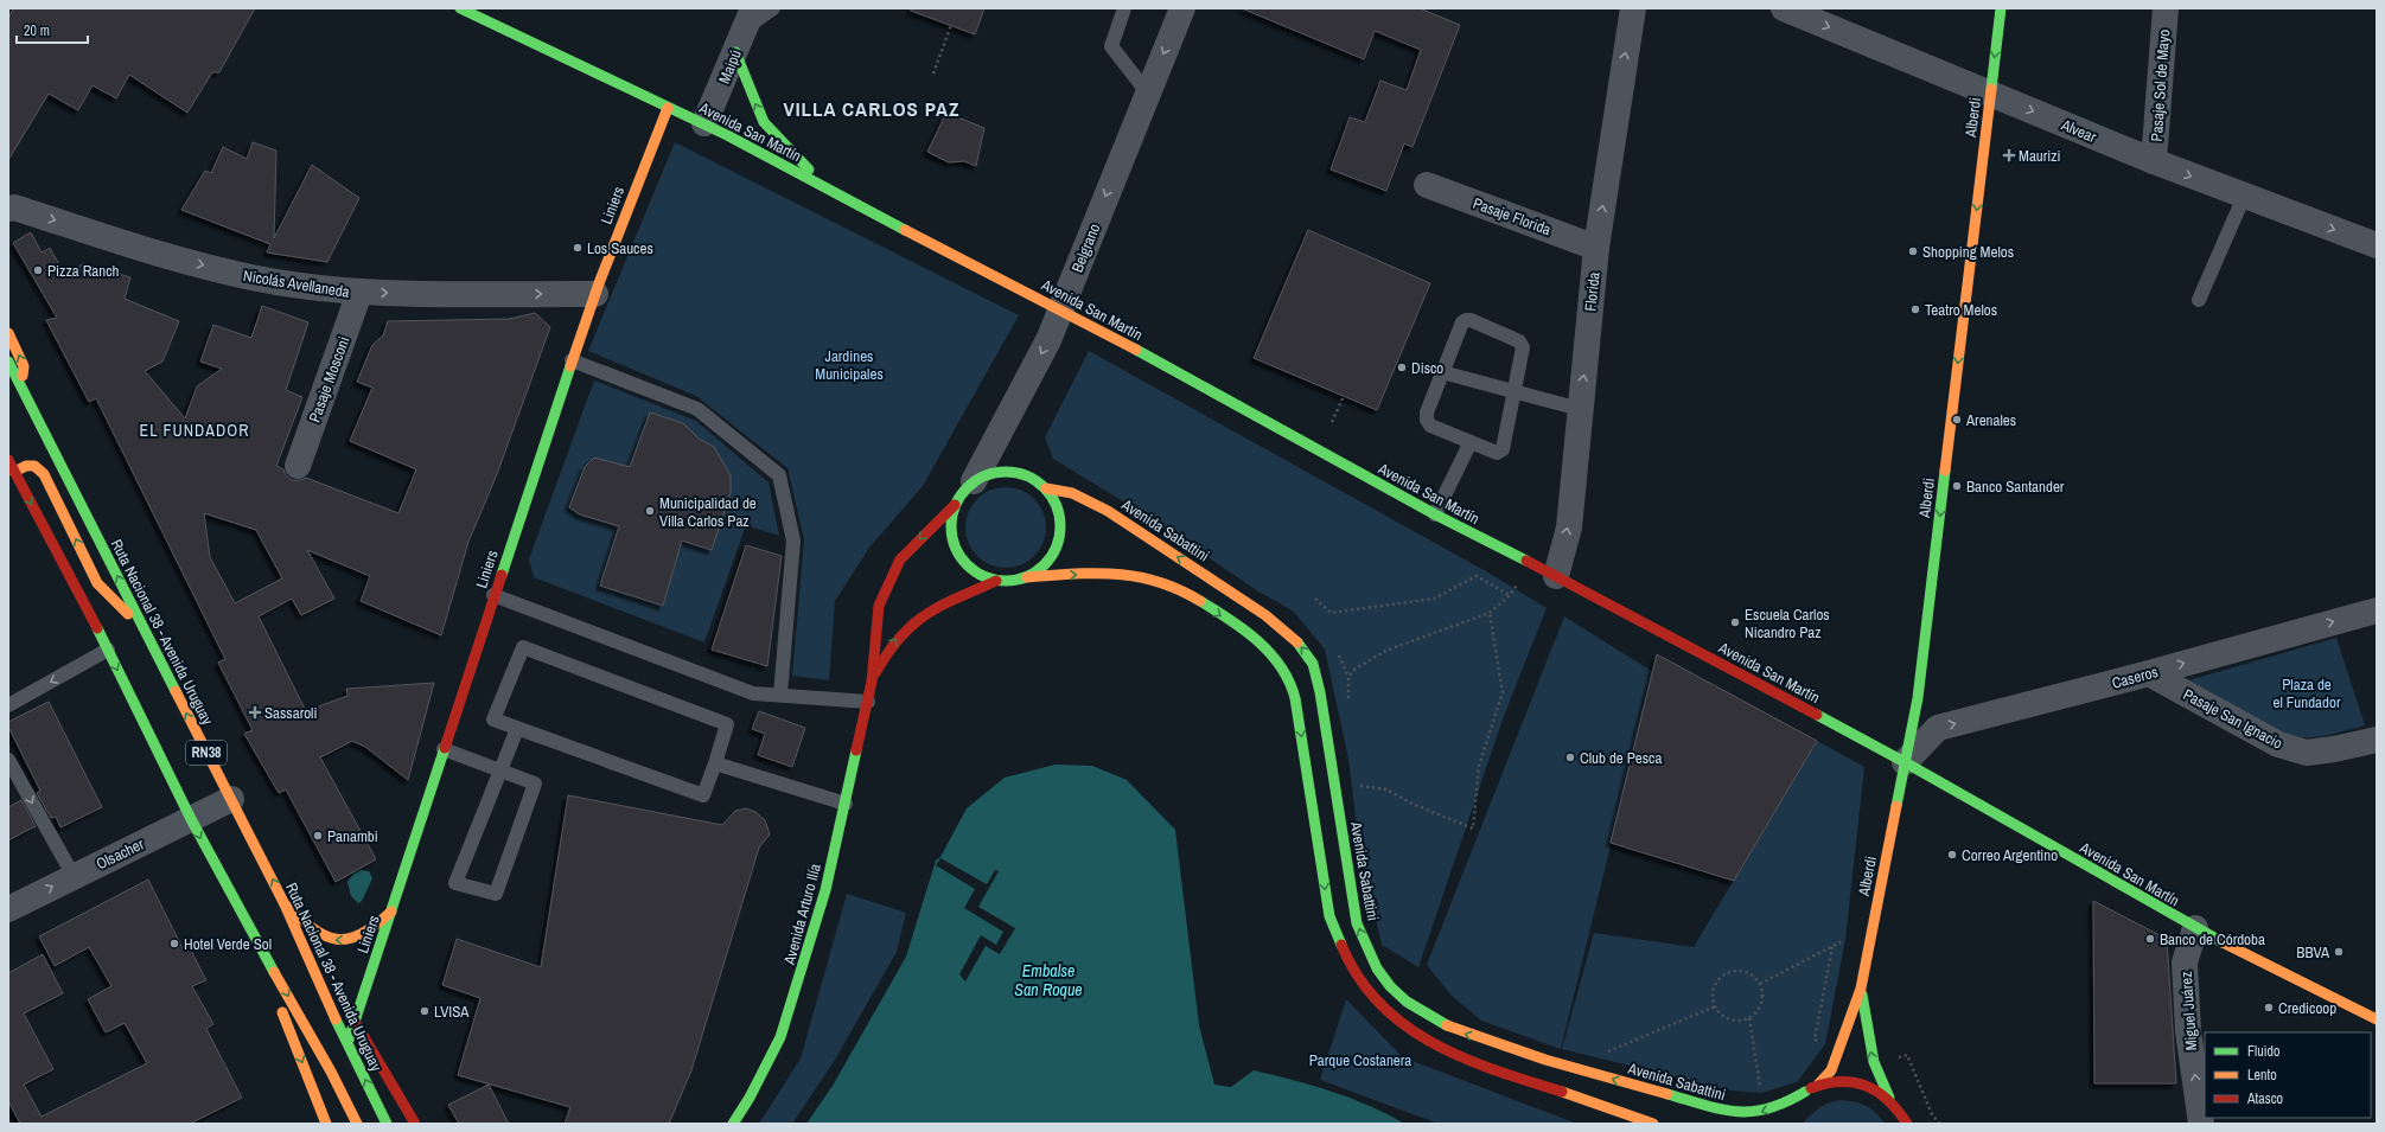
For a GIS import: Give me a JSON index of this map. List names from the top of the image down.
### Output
{
  "streets": {
    "main road": [
      "Alberdi",
      "Avenida San Martín",
      "Liniers",
      "Avenida Sabattini",
      "Ruta Nacional 38 - Avenida Uruguay",
      "RN38",
      "Avenida Arturo Ilía"
    ],
    "street": [
      "Maipú",
      "Pasaje Sol de Mayo",
      "Alvear",
      "Pasaje Florida",
      "Belgrano",
      "Nicolás Avellaneda",
      "Florida",
      "Pasaje Mosconi",
      "Caseros",
      "Pasaje San Ignacio",
      "Olsacher",
      "Miguel Juárez"
    ]
  },
  "crossings": [
    ["Maipú", "Avenida San Martín"],
    ["Pasaje Sol de Mayo", "Alvear"],
    ["Alberdi", "Alvear"],
    ["Alberdi", "Avenida San Martín"],
    ["Alberdi", "Caseros"],
    ["Avenida San Martín", "Liniers"],
    ["Avenida San Martín", "Belgrano"],
    ["Avenida San Martín", "Florida"],
    ["Avenida San Martín", "Caseros"],
    ["Avenida San Martín", "Miguel Juárez"],
    ["Liniers", "Nicolás Avellaneda"],
    ["Liniers", "Ruta Nacional 38 - Avenida Uruguay"],
    ["Pasaje Florida", "Florida"],
    ["Belgrano", "Avenida Sabattini"],
    ["Nicolás Avellaneda", "Pasaje Mosconi"],
    ["Ruta Nacional 38 - Avenida Uruguay", "Olsacher"],
    ["Caseros", "Pasaje San Ignacio"],
    ["RN38", "Olsacher"]
  ],
  "one_way": [
    "Alvear",
    "Belgrano",
    "Nicolás Avellaneda",
    "Florida",
    "Avenida Sabattini",
    "Caseros",
    "Miguel Juárez"
  ],
  "districts": ["VILLA CARLOS PAZ", "EL FUNDADOR"],
  "water": ["Embalse San Roque"],
  "parks": ["Jardines Municipales", "Plaza de el Fundador", "Parque Costanera"],
  "places": {
    "health": ["Maurizi", "Sassaroli"],
    "other": [
      "Los Sauces",
      "Shopping Melos",
      "Pizza Ranch",
      "Teatro Melos",
      "Disco",
      "Arenales",
      "Banco Santander",
      "Municipalidad de Villa Carlos Paz",
      "Escuela Carlos Nicandro Paz",
      "Club de Pesca",
      "Panambi",
      "Correo Argentino",
      "Banco de Córdoba",
      "Hotel Verde Sol",
      "BBVA",
      "Credicoop",
      "LVISA"
    ]
  },
  "legend": ["Fluido", "Lento", "Atasco"],
  "scale_bar": "20 m"
}
